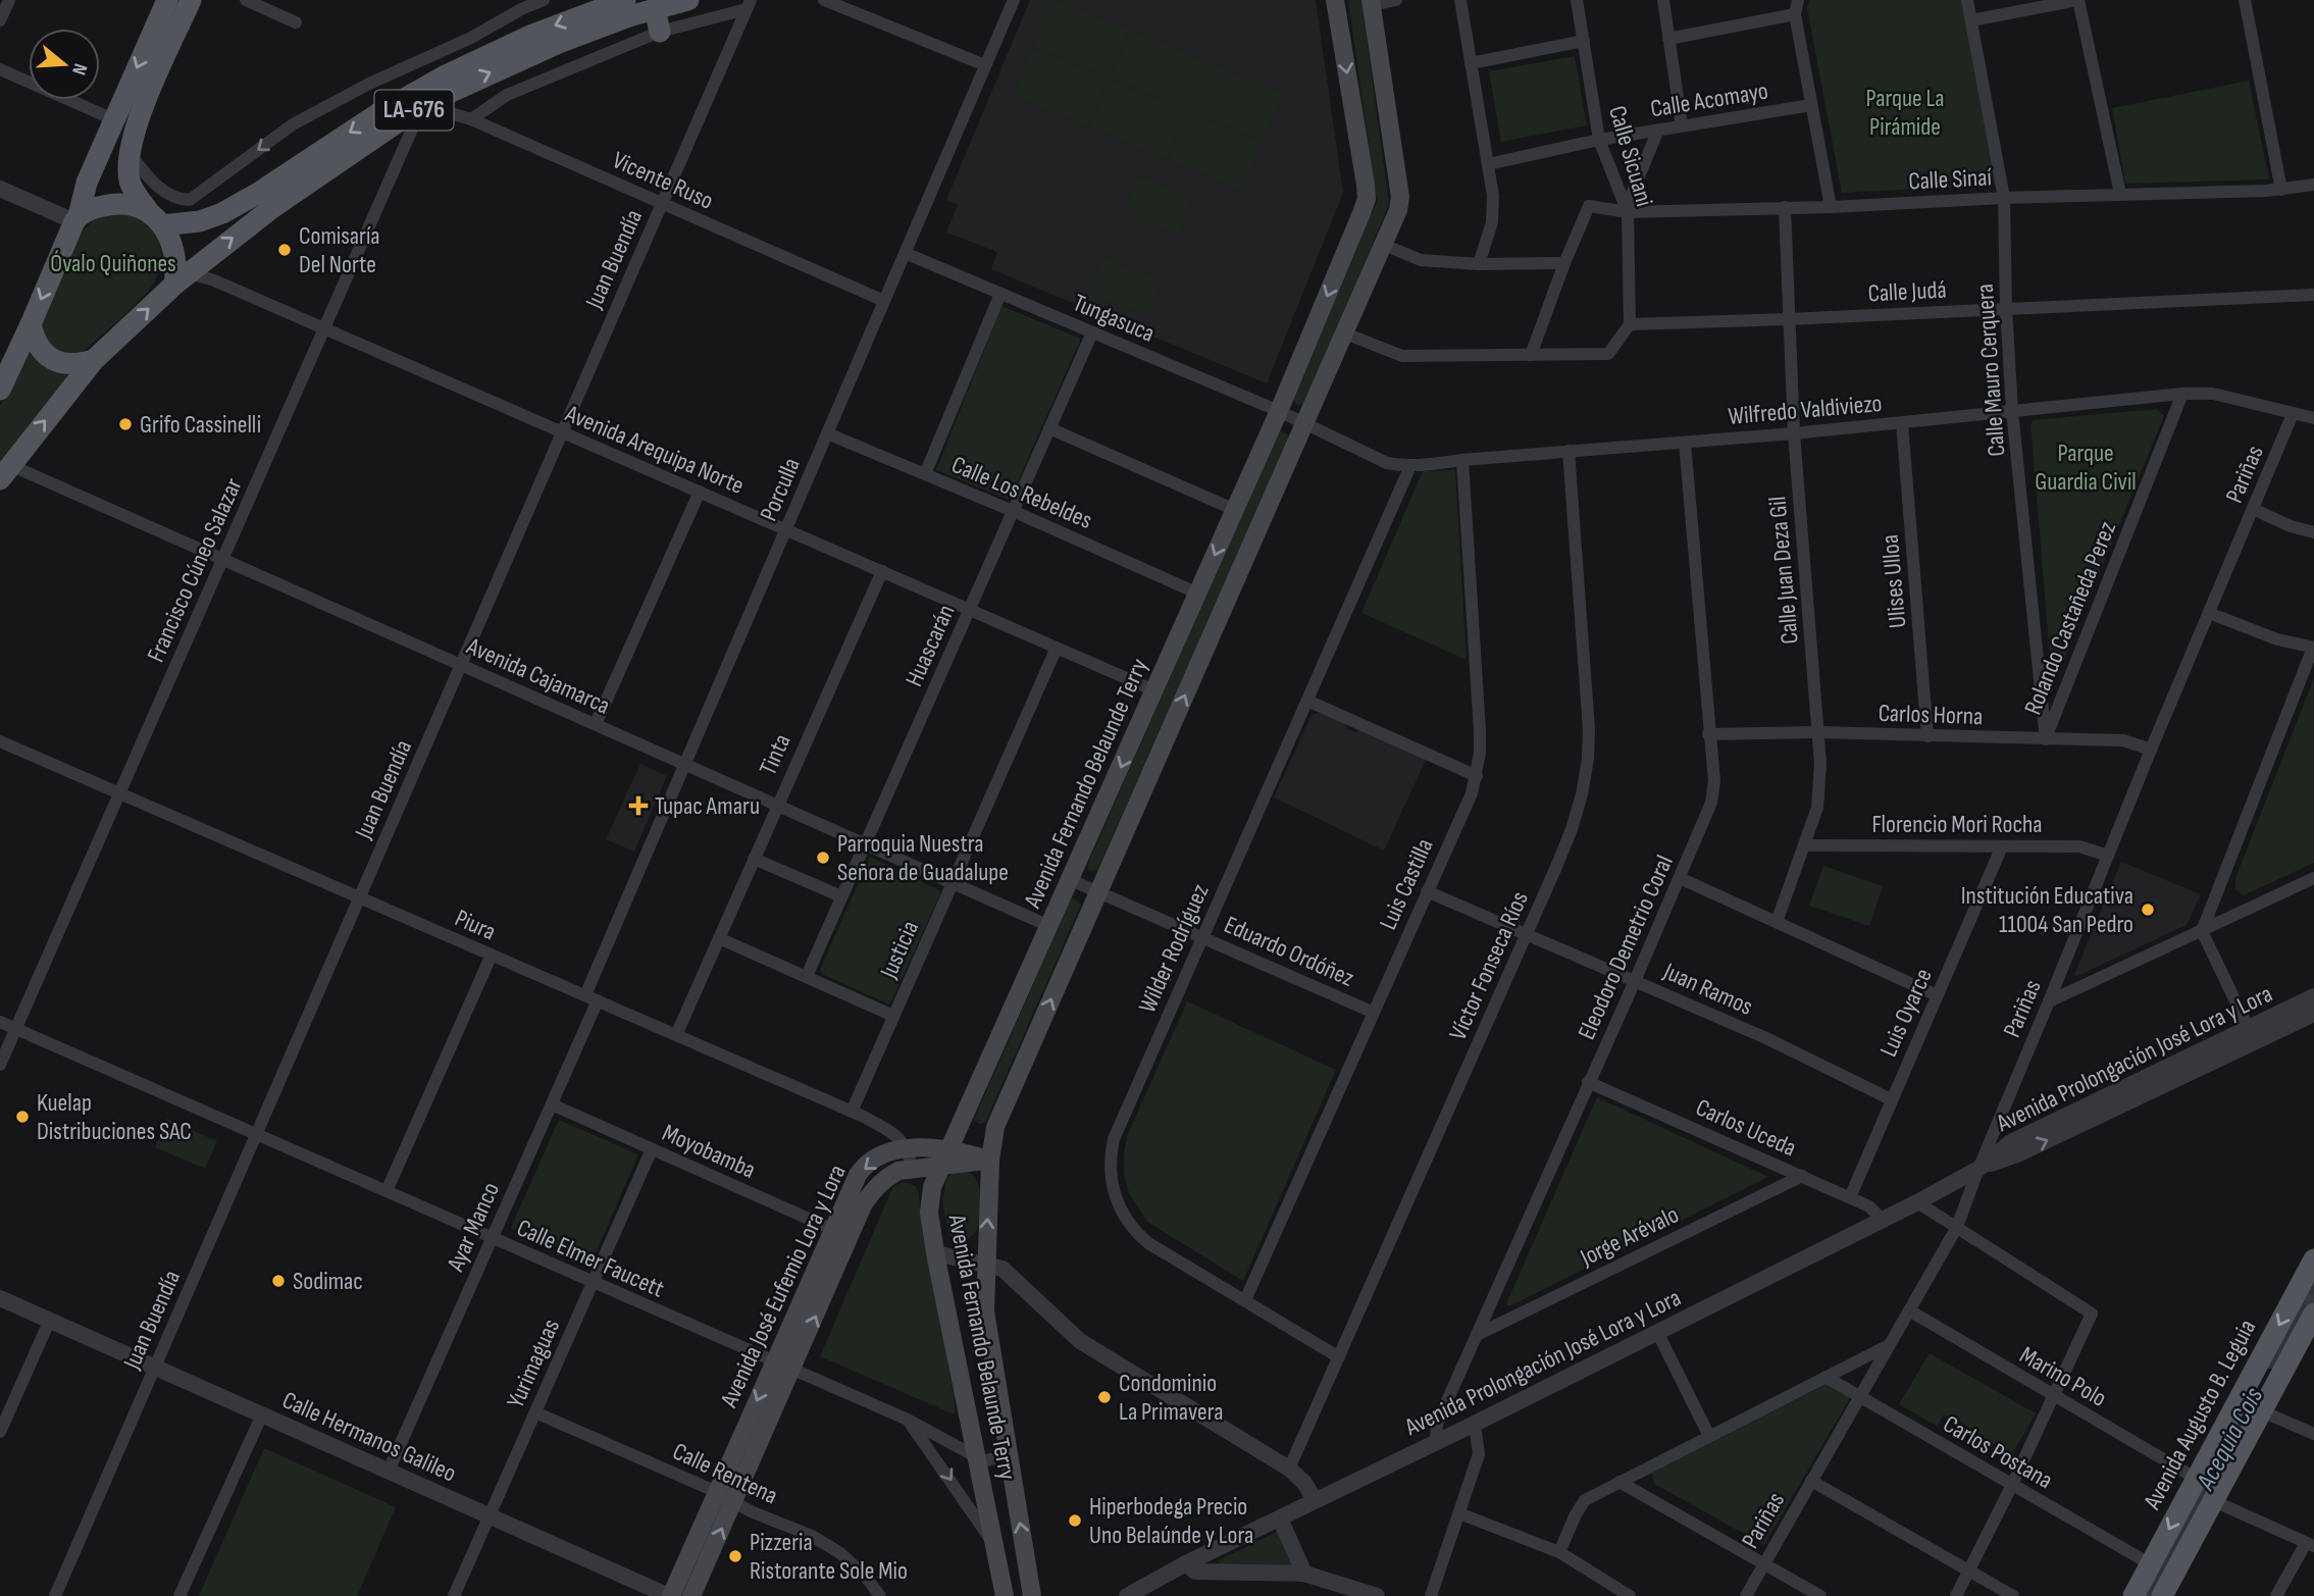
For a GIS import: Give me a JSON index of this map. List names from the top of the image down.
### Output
{
  "streets": {
    "main road": [
      "LA-676",
      "Avenida Fernando Belaunde Terry",
      "Avenida José Eufemio Lora y Lora",
      "Avenida Augusto B. Leguia"
    ],
    "street": [
      "Calle Acomayo",
      "Calle Sicuani",
      "Calle Sinaí",
      "Vicente Ruso",
      "Juan Buendía",
      "Calle Judá",
      "Tungasuca",
      "Calle Mauro Cerquera",
      "Wilfredo Valdiviezo",
      "Avenida Arequipa Norte",
      "Pariñas",
      "Porculla",
      "Calle Los Rebeldes",
      "Francisco Cúneo Salazar",
      "Calle Juan Deza Gil",
      "Ulises Ulloa",
      "Rolando Castañeda Perez",
      "Huascarán",
      "Avenida Cajamarca",
      "Carlos Horna",
      "Tinta",
      "Florencio Mori Rocha",
      "Luis Castilla",
      "Piura",
      "Eleodoro Demetrio Coral",
      "Wilder Rodríguez",
      "Justicia",
      "Eduardo Ordóñez",
      "Víctor Fonseca Ríos",
      "Juan Ramos",
      "Luis Oyarce",
      "Avenida Prolongación José Lora y Lora",
      "Carlos Uceda",
      "Moyobamba",
      "Ayar Manco",
      "Jorge Arévalo",
      "Calle Elmer Faucett",
      "Yurimaguas",
      "Marino Polo",
      "Calle Hermanos Galileo",
      "Carlos Postana",
      "Calle Rentena"
    ]
  },
  "crossings": [
    ["Calle Acomayo", "Calle Sicuani"],
    ["LA-676", "Vicente Ruso"],
    ["LA-676", "Avenida Arequipa Norte"],
    ["LA-676", "Francisco Cúneo Salazar"],
    ["LA-676", "Avenida Cajamarca"],
    ["Calle Sicuani", "Calle Sinaí"],
    ["Calle Sicuani", "Calle Judá"],
    ["Calle Sinaí", "Calle Mauro Cerquera"],
    ["Calle Sinaí", "Calle Juan Deza Gil"],
    ["Vicente Ruso", "Juan Buendía"],
    ["Vicente Ruso", "Porculla"],
    ["Vicente Ruso", "Francisco Cúneo Salazar"],
    ["Juan Buendía", "Avenida Arequipa Norte"],
    ["Juan Buendía", "Avenida Cajamarca"],
    ["Juan Buendía", "Piura"],
    ["Juan Buendía", "Calle Elmer Faucett"],
    ["Juan Buendía", "Calle Hermanos Galileo"],
    ["Calle Judá", "Calle Mauro Cerquera"],
    ["Calle Judá", "Calle Juan Deza Gil"],
    ["Tungasuca", "Wilfredo Valdiviezo"],
    ["Tungasuca", "Porculla"],
    ["Tungasuca", "Huascarán"],
    ["Tungasuca", "Avenida Fernando Belaunde Terry"],
    ["Calle Mauro Cerquera", "Wilfredo Valdiviezo"],
    ["Calle Mauro Cerquera", "Rolando Castañeda Perez"],
    ["Calle Mauro Cerquera", "Carlos Horna"],
    ["Wilfredo Valdiviezo", "Pariñas"],
    ["Wilfredo Valdiviezo", "Calle Juan Deza Gil"],
    ["Wilfredo Valdiviezo", "Ulises Ulloa"],
    ["Wilfredo Valdiviezo", "Rolando Castañeda Perez"],
    ["Wilfredo Valdiviezo", "Avenida Fernando Belaunde Terry"],
    ["Wilfredo Valdiviezo", "Luis Castilla"],
    ["Wilfredo Valdiviezo", "Eleodoro Demetrio Coral"],
    ["Wilfredo Valdiviezo", "Wilder Rodríguez"],
    ["Wilfredo Valdiviezo", "Víctor Fonseca Ríos"],
    ["Avenida Arequipa Norte", "Porculla"],
    ["Avenida Arequipa Norte", "Francisco Cúneo Salazar"],
    ["Avenida Arequipa Norte", "Huascarán"],
    ["Avenida Arequipa Norte", "Tinta"],
    ["Avenida Arequipa Norte", "Avenida Fernando Belaunde Terry"],
    ["Avenida Arequipa Norte", "Justicia"],
    ["Pariñas", "Carlos Horna"],
    ["Pariñas", "Florencio Mori Rocha"],
    ["Pariñas", "Avenida Prolongación José Lora y Lora"],
    ["Pariñas", "Marino Polo"],
    ["Pariñas", "Carlos Postana"],
    ["Porculla", "Calle Los Rebeldes"],
    ["Porculla", "Avenida Cajamarca"],
    ["Porculla", "Piura"],
    ["Porculla", "Ayar Manco"],
    ["Calle Los Rebeldes", "Huascarán"],
    ["Calle Los Rebeldes", "Avenida Fernando Belaunde Terry"],
    ["Francisco Cúneo Salazar", "Avenida Cajamarca"],
    ["Francisco Cúneo Salazar", "Piura"],
    ["Francisco Cúneo Salazar", "Calle Elmer Faucett"],
    ["Calle Juan Deza Gil", "Carlos Horna"],
    ["Calle Juan Deza Gil", "Florencio Mori Rocha"],
    ["Ulises Ulloa", "Carlos Horna"],
    ["Rolando Castañeda Perez", "Carlos Horna"],
    ["Huascarán", "Avenida Cajamarca"],
    ["Avenida Cajamarca", "Tinta"],
    ["Avenida Cajamarca", "Avenida Fernando Belaunde Terry"],
    ["Avenida Cajamarca", "Justicia"],
    ["Carlos Horna", "Eleodoro Demetrio Coral"],
    ["Tinta", "Piura"],
    ["Avenida Fernando Belaunde Terry", "Eduardo Ordóñez"],
    ["Avenida Fernando Belaunde Terry", "Calle Elmer Faucett"],
    ["Avenida Fernando Belaunde Terry", "Avenida José Eufemio Lora y Lora"],
    ["Florencio Mori Rocha", "Luis Oyarce"],
    ["Luis Castilla", "Wilder Rodríguez"],
    ["Luis Castilla", "Eduardo Ordóñez"],
    ["Luis Castilla", "Juan Ramos"],
    ["Piura", "Justicia"],
    ["Piura", "Ayar Manco"],
    ["Piura", "Avenida José Eufemio Lora y Lora"],
    ["Eleodoro Demetrio Coral", "Juan Ramos"],
    ["Eleodoro Demetrio Coral", "Avenida Prolongación José Lora y Lora"],
    ["Eleodoro Demetrio Coral", "Carlos Uceda"],
    ["Eleodoro Demetrio Coral", "Jorge Arévalo"],
    ["Wilder Rodríguez", "Eduardo Ordóñez"],
    ["Wilder Rodríguez", "Víctor Fonseca Ríos"],
    ["Víctor Fonseca Ríos", "Juan Ramos"],
    ["Juan Ramos", "Luis Oyarce"],
    ["Luis Oyarce", "Carlos Uceda"],
    ["Avenida Prolongación José Lora y Lora", "Carlos Uceda"],
    ["Carlos Uceda", "Jorge Arévalo"],
    ["Moyobamba", "Ayar Manco"],
    ["Moyobamba", "Avenida José Eufemio Lora y Lora"],
    ["Moyobamba", "Yurimaguas"],
    ["Ayar Manco", "Calle Elmer Faucett"],
    ["Ayar Manco", "Calle Hermanos Galileo"],
    ["Calle Elmer Faucett", "Avenida José Eufemio Lora y Lora"],
    ["Calle Elmer Faucett", "Yurimaguas"],
    ["Avenida José Eufemio Lora y Lora", "Calle Hermanos Galileo"],
    ["Avenida José Eufemio Lora y Lora", "Calle Rentena"],
    ["Yurimaguas", "Calle Hermanos Galileo"],
    ["Yurimaguas", "Calle Rentena"],
    ["Marino Polo", "Avenida Augusto B. Leguia"],
    ["Avenida Augusto B. Leguia", "Carlos Postana"]
  ],
  "water": ["Acequia Cois"],
  "parks": ["Parque La Pirámide", "Óvalo Quiñones", "Parque Guardia Civil"],
  "places": {
    "other": [
      "Comisaría Del Norte",
      "Grifo Cassinelli",
      "Parroquia Nuestra Señora de Guadalupe",
      "Institución Educativa 11004 San Pedro",
      "Kuelap Distribuciones SAC",
      "Sodimac",
      "Condominio La Primavera",
      "Hiperbodega Precio Uno Belaúnde y Lora",
      "Pizzeria Ristorante Sole Mio"
    ],
    "health": ["Tupac Amaru"]
  },
  "north": "right"
}
